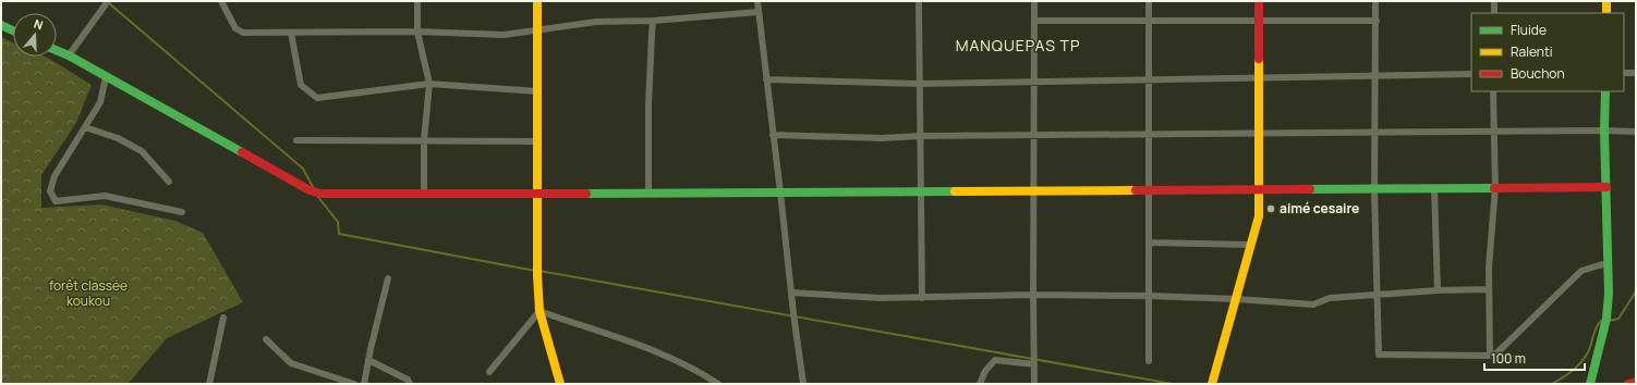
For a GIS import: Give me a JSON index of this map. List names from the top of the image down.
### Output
{
  "districts": ["MANQUEPAS TP"],
  "parks": ["forêt classée koukou"],
  "places": ["aimé cesaire"],
  "legend": ["Fluide", "Ralenti", "Bouchon"],
  "scale_bar": "100 m",
  "north": "top"
}
